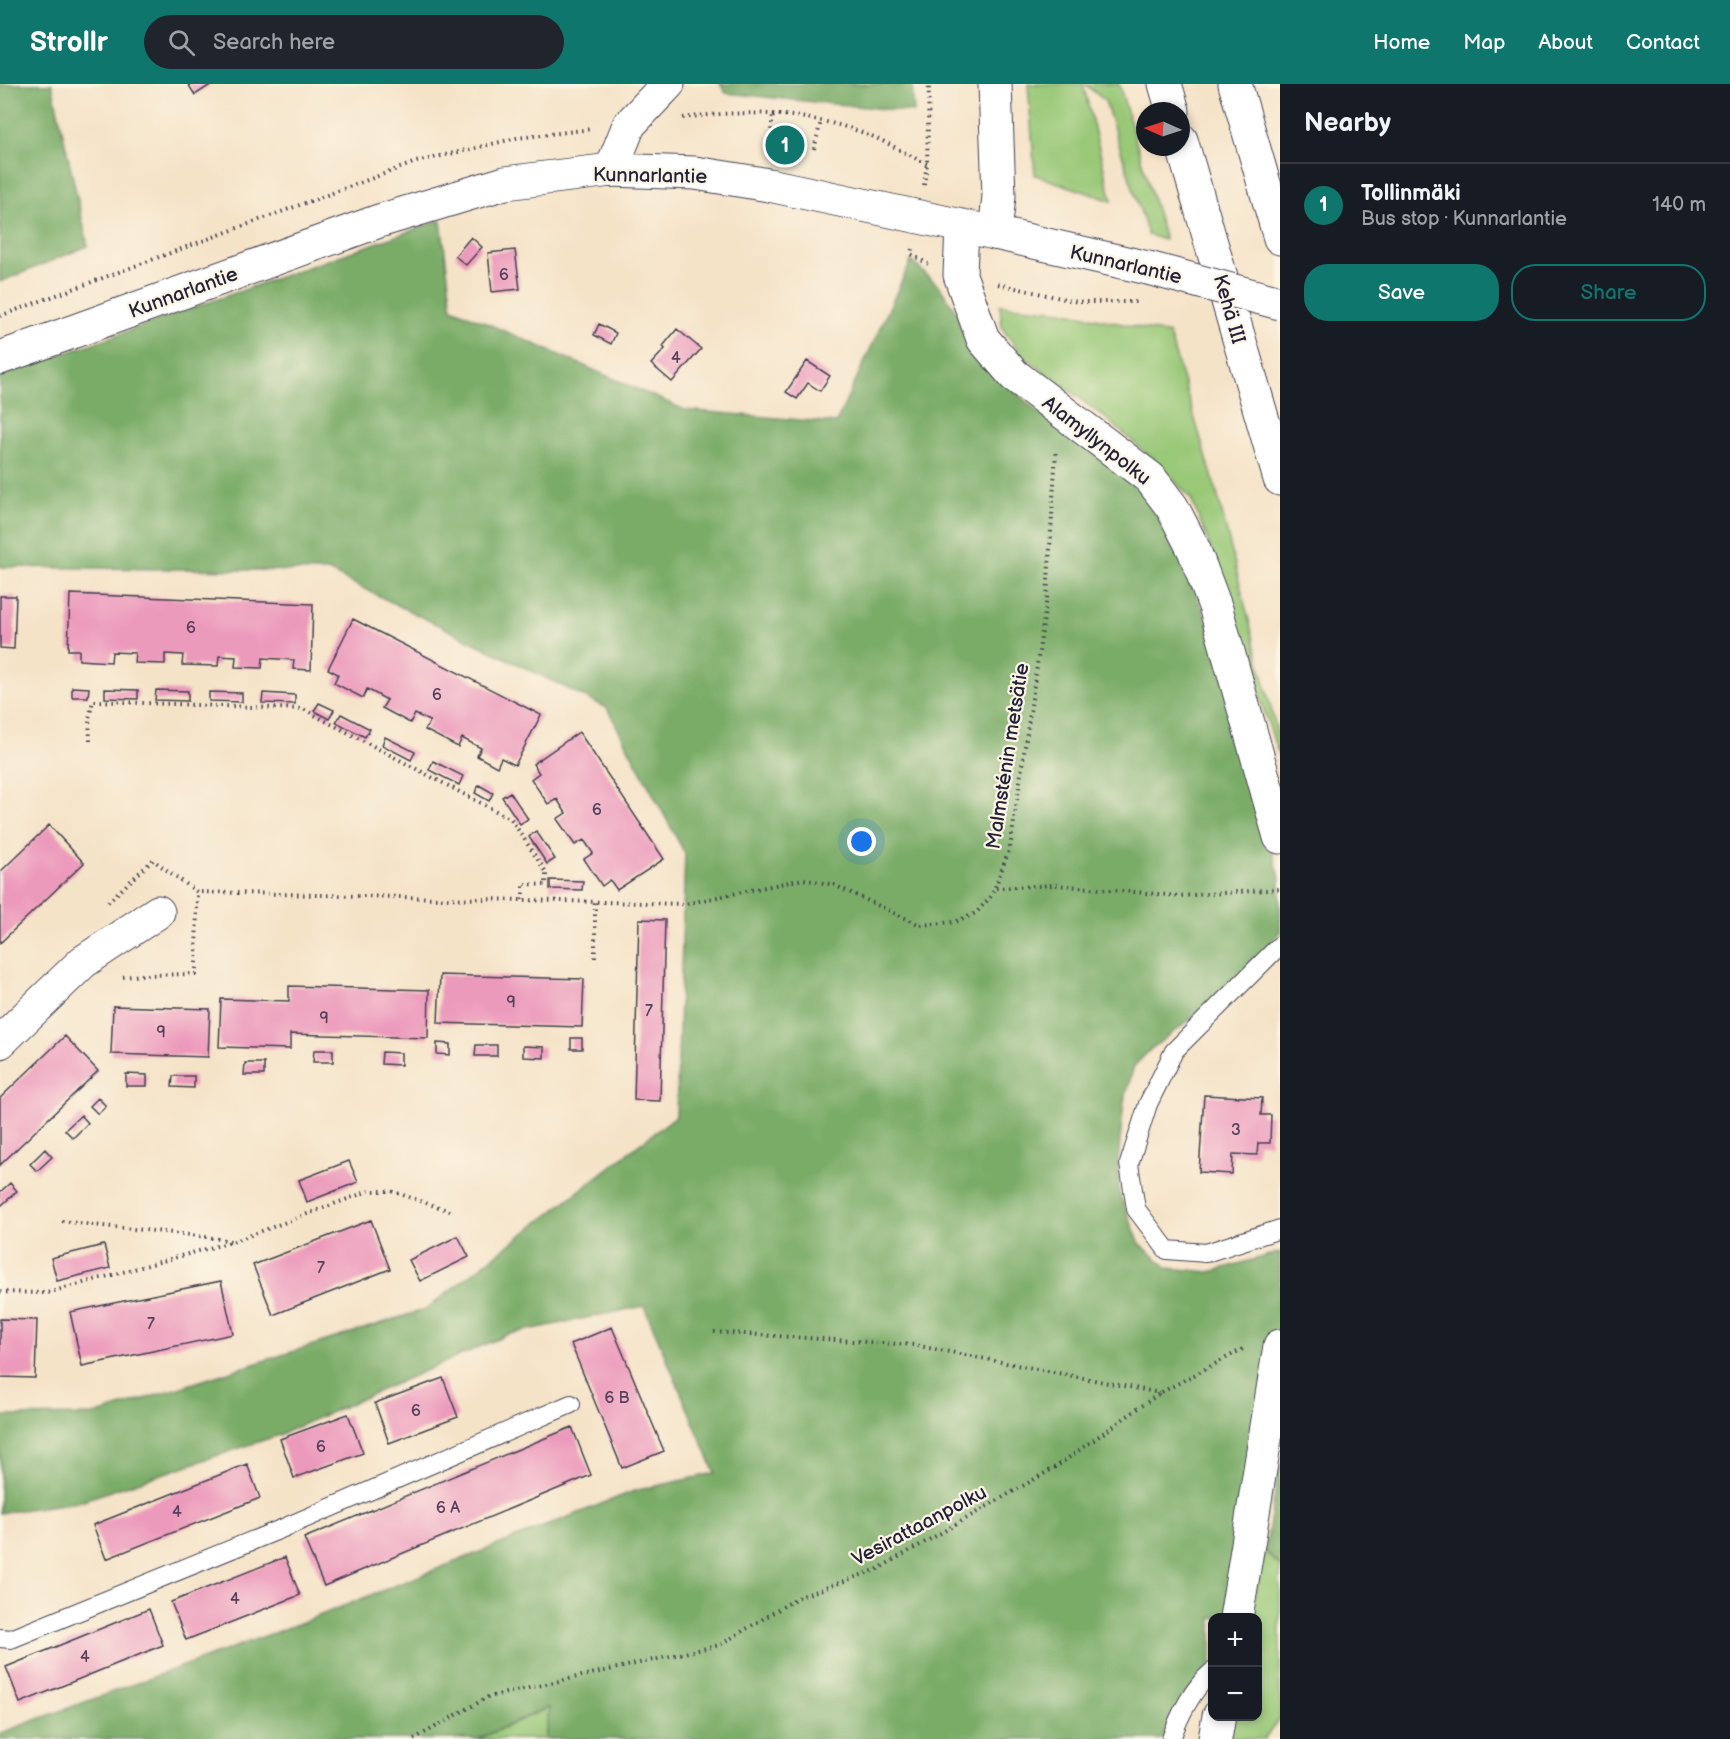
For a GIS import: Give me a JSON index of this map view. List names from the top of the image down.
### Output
{
  "streets": {
    "main road": ["Kunnarlantie", "Kehä III", "Alamyllynpolku"],
    "path": ["Malmsténin metsätie", "Vesirattaanpolku"]
  },
  "crossings": [
    ["Kunnarlantie", "Alamyllynpolku"],
    ["Alamyllynpolku", "Malmsténin metsätie"]
  ],
  "house_numbers": [
    "6",
    "4",
    "6",
    "6",
    "6",
    "9",
    "7",
    "9",
    "9",
    "3",
    "7",
    "7",
    "6 B",
    "6",
    "6",
    "6 A",
    "4",
    "4",
    "4"
  ],
  "north": "left",
  "page": {
    "header": "Strollr",
    "search": "Search here",
    "nav": [
      "Home",
      "Map",
      "About",
      "Contact"
    ],
    "heading": "Nearby",
    "pins": "1",
    "list": [
      {
        "mark": "1",
        "name": "Tollinmäki",
        "note": "Bus stop · Kunnarlantie",
        "value": "140 m"
      }
    ],
    "buttons": ["Save", "Share"],
    "map_buttons": ["+", "−"]
  }
}
